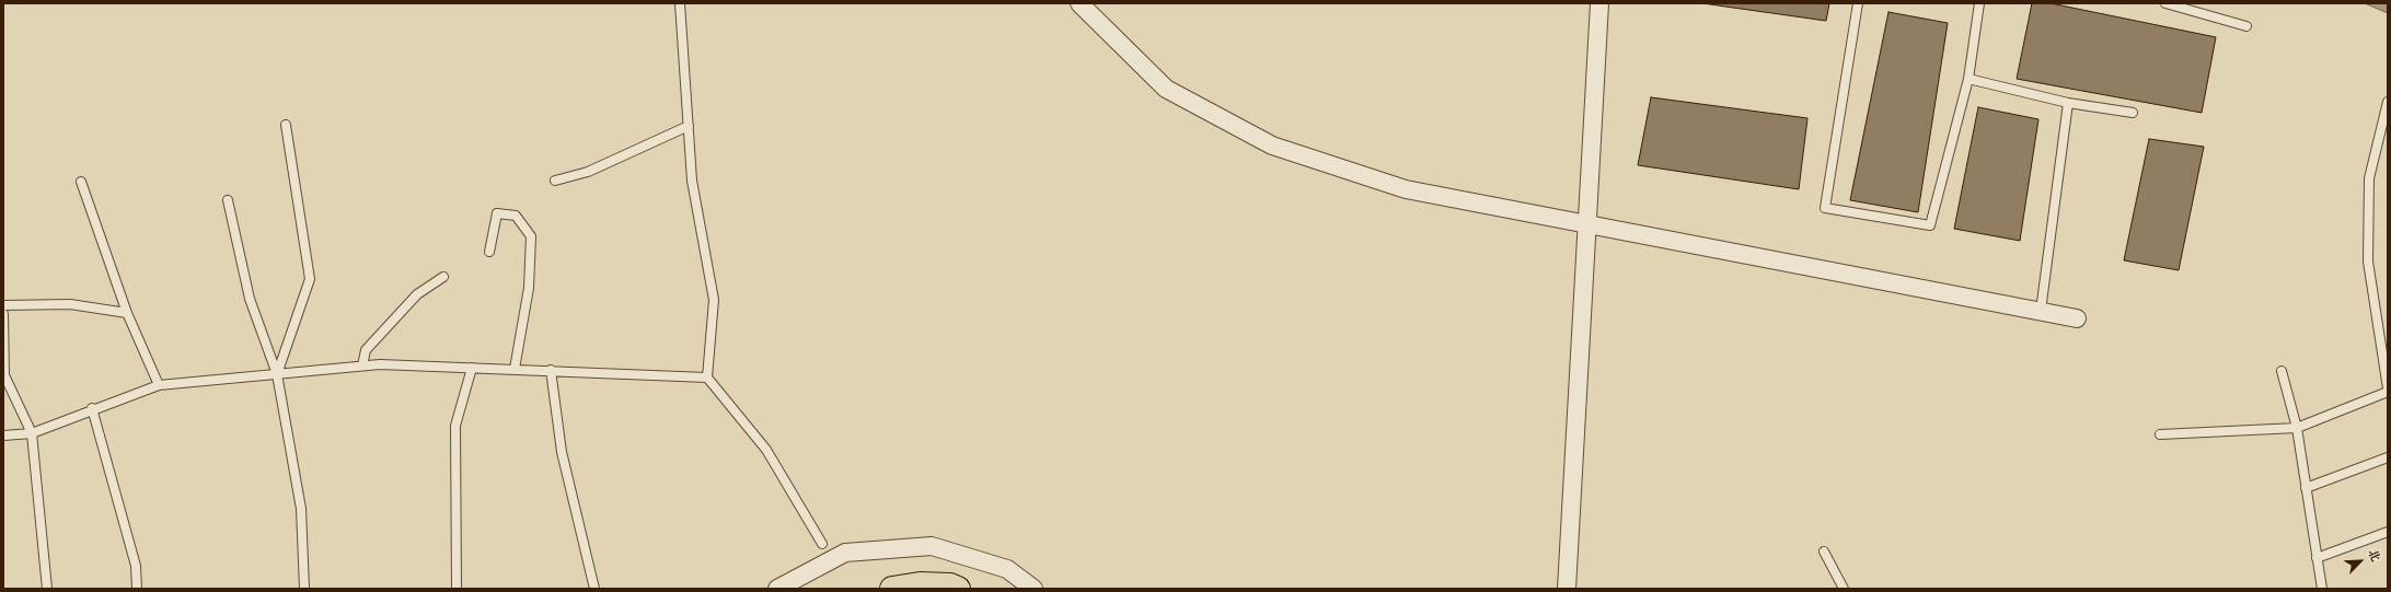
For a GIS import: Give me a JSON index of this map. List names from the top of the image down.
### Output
{
  "north": "top right"
}
